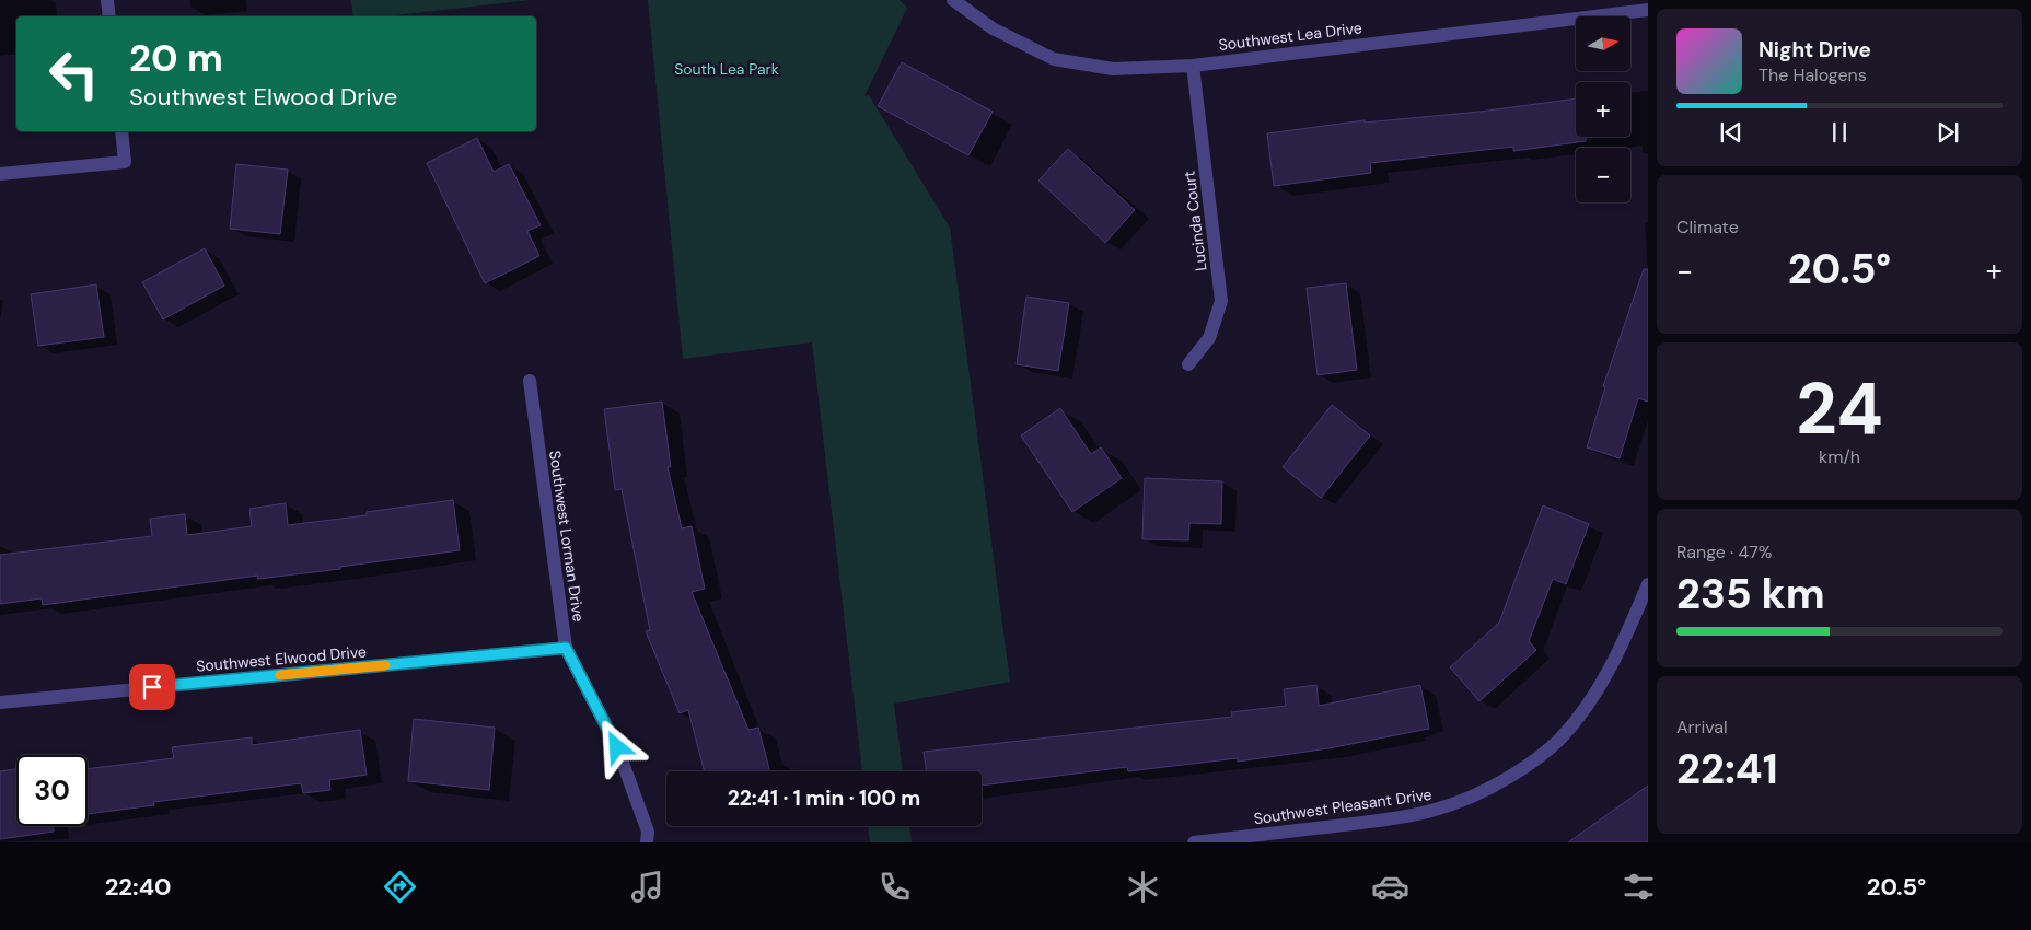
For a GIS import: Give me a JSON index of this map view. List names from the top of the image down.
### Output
{
  "streets": {
    "street": [
      "Southwest Lea Drive",
      "Lucinda Court",
      "Southwest Lorman Drive",
      "Southwest Elwood Drive",
      "Southwest Pleasant Drive"
    ]
  },
  "crossings": [
    ["Southwest Lea Drive", "Lucinda Court"],
    ["Southwest Lorman Drive", "Southwest Elwood Drive"]
  ],
  "parks": ["South Lea Park"],
  "north": "right",
  "page": {
    "map_buttons": ["+", "−"],
    "turn": ["20 m", "Southwest Elwood Drive"],
    "song": ["Night Drive", "The Halogens"],
    "tile": [
      "Climate",
      ["24", "km/h"],
      ["Range · 47%", "235 km"],
      ["Arrival", "22:41"]
    ],
    "heat": ["−", "20.5°", "+"],
    "limit": "30",
    "trip": "22:41 · 1 min · 100 m",
    "tabs": ["22:40", "20.5°"]
  }
}
